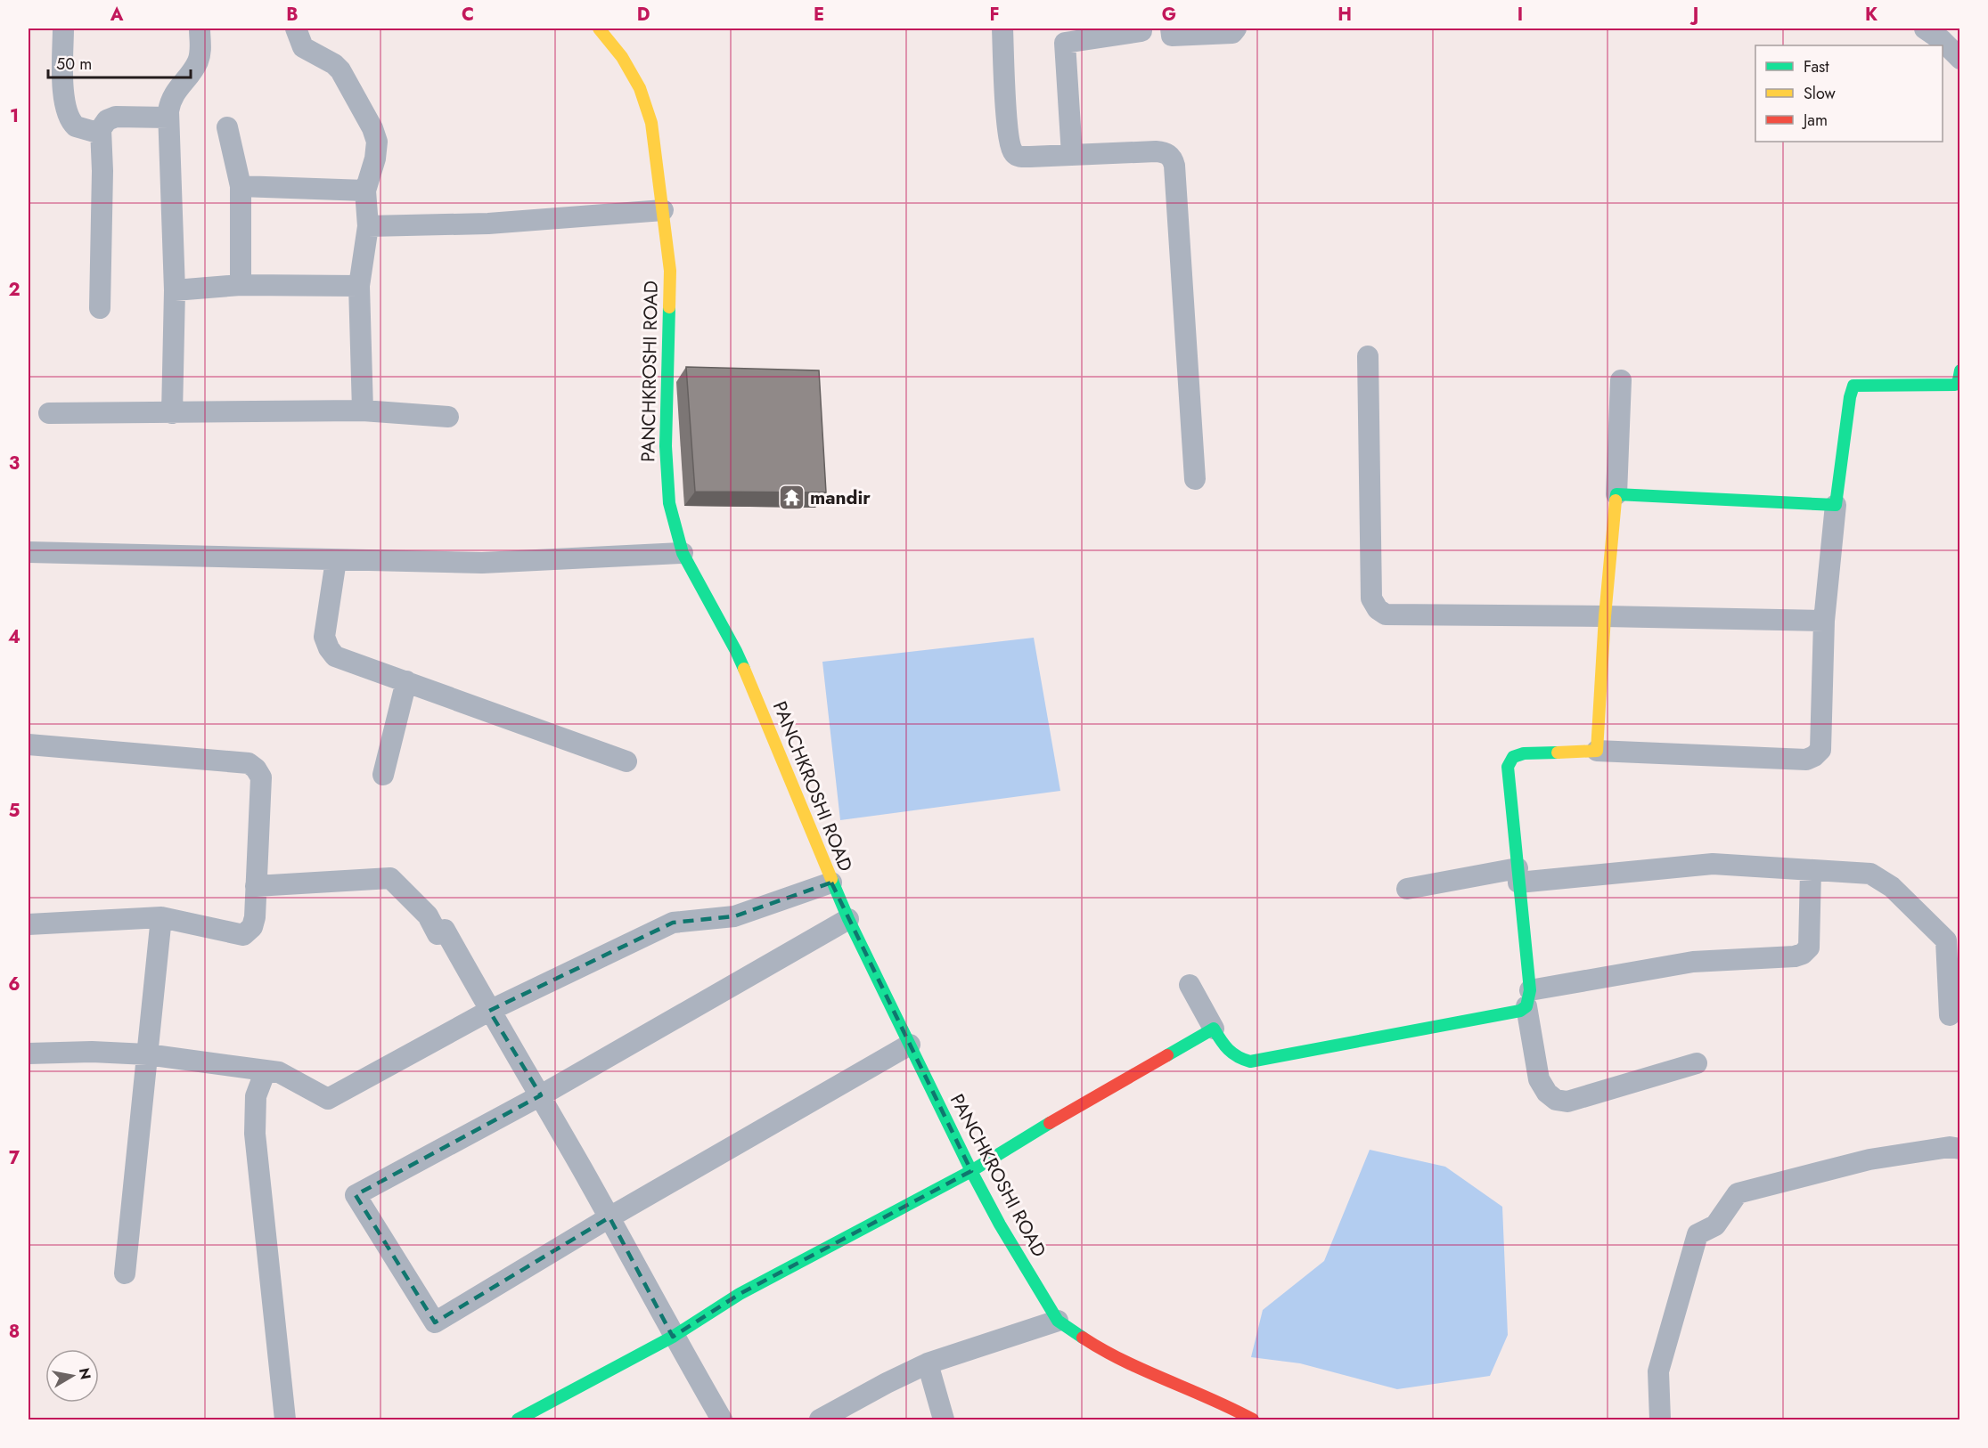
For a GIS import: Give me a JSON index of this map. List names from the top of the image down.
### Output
{
  "streets": {
    "street": ["PANCHKROSHI ROAD"]
  },
  "places": {
    "temple": ["mandir"]
  },
  "legend": ["Fast", "Slow", "Jam"],
  "scale_bar": "50 m",
  "north": "right",
  "grid": {
    "columns": [
      "A",
      "B",
      "C",
      "D",
      "E",
      "F",
      "G",
      "H",
      "I",
      "J",
      "K"
    ],
    "rows": [
      "1",
      "2",
      "3",
      "4",
      "5",
      "6",
      "7",
      "8"
    ]
  }
}
